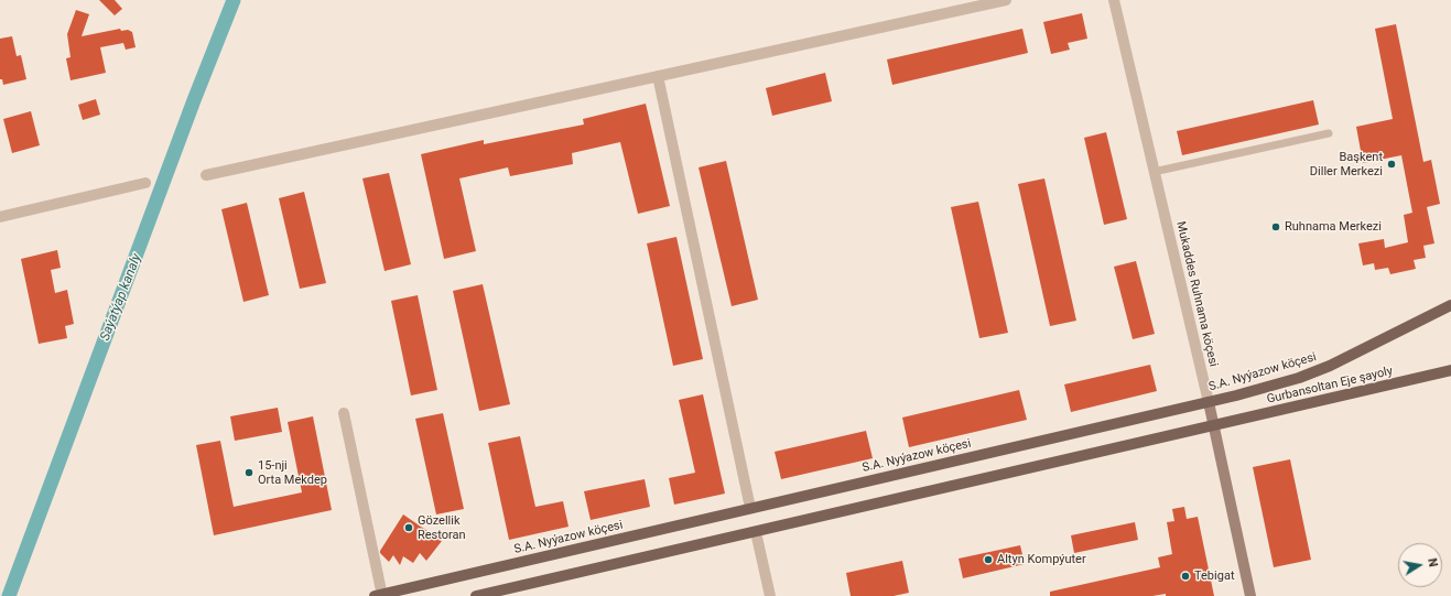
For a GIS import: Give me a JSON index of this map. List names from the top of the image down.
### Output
{
  "streets": {
    "main road": ["S.A. Nyýazow köçesi", "Gurbansoltan Eje şayoly"],
    "street": ["Mukaddes Ruhnama köçesi"]
  },
  "crossings": [
    ["Mukaddes Ruhnama köçesi", "S.A. Nyýazow köçesi"],
    ["Mukaddes Ruhnama köçesi", "Gurbansoltan Eje şayoly"]
  ],
  "water": ["Saýatýap kanaly"],
  "places": [
    "Başkent Diller Merkezi",
    "Ruhnama Merkezi",
    "15-nji Orta Mekdep",
    "Gözellik Restoran",
    "Altyn Kompýuter",
    "Tebigat"
  ],
  "north": "right"
}
